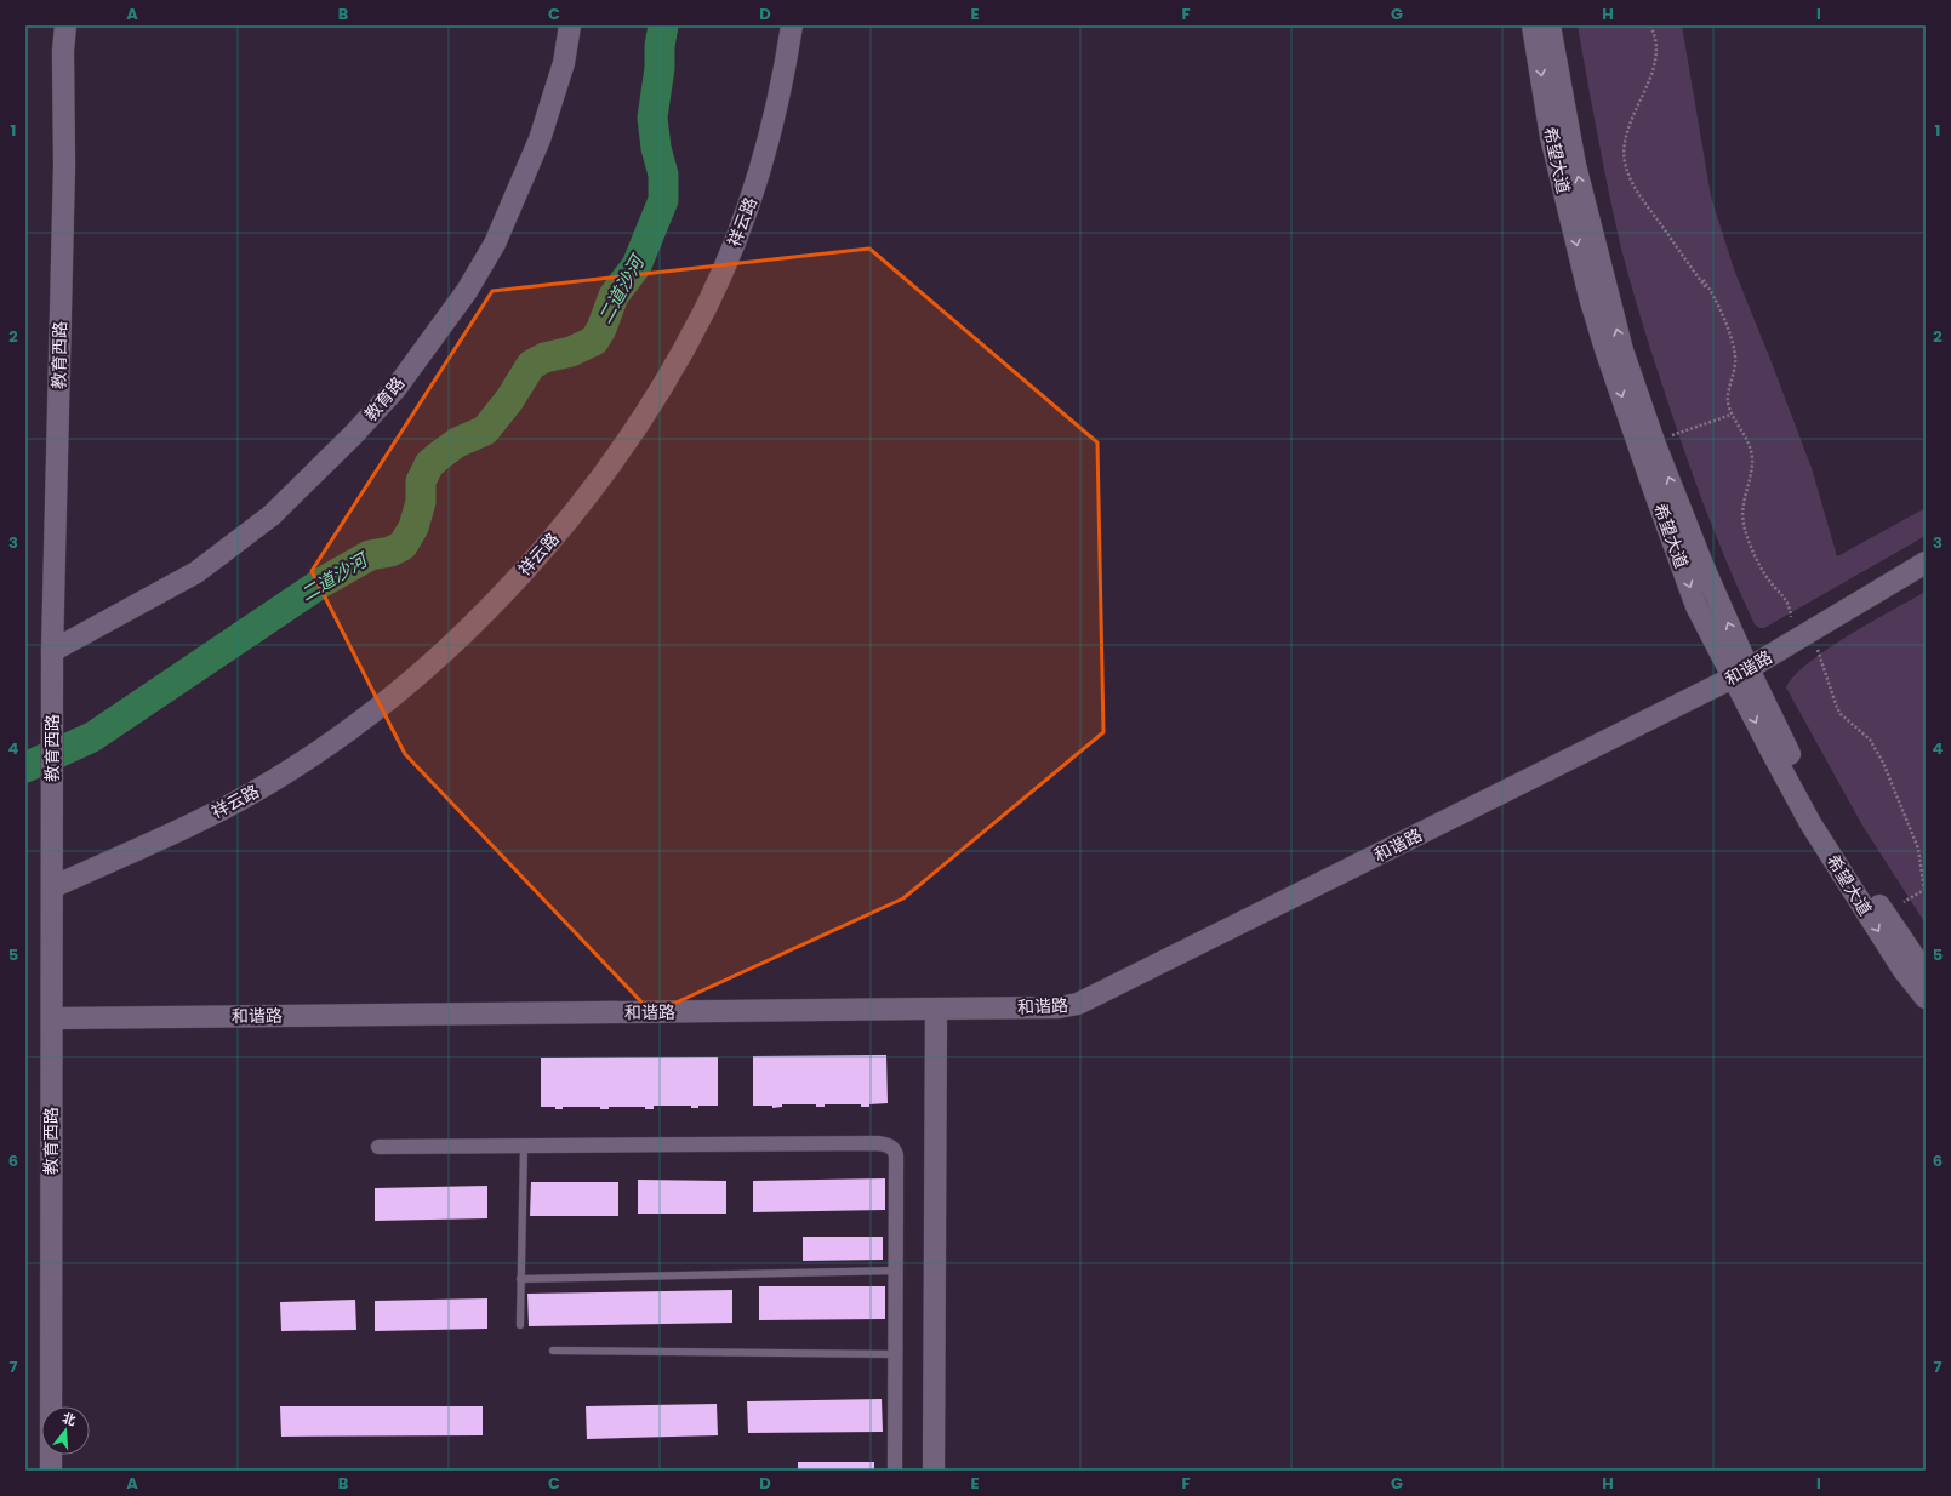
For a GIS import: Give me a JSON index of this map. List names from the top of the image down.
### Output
{
  "streets": {
    "street": [
      "希望大道",
      "祥云路",
      "教育西路",
      "教育路",
      "和谐路"
    ]
  },
  "crossings": [
    ["希望大道", "和谐路"],
    ["祥云路", "教育西路"],
    ["教育西路", "教育路"],
    ["教育西路", "和谐路"]
  ],
  "water": ["二道沙河"],
  "north": "top",
  "grid": {
    "columns": [
      "A",
      "B",
      "C",
      "D",
      "E",
      "F",
      "G",
      "H",
      "I"
    ],
    "rows": [
      "1",
      "2",
      "3",
      "4",
      "5",
      "6",
      "7"
    ]
  }
}
